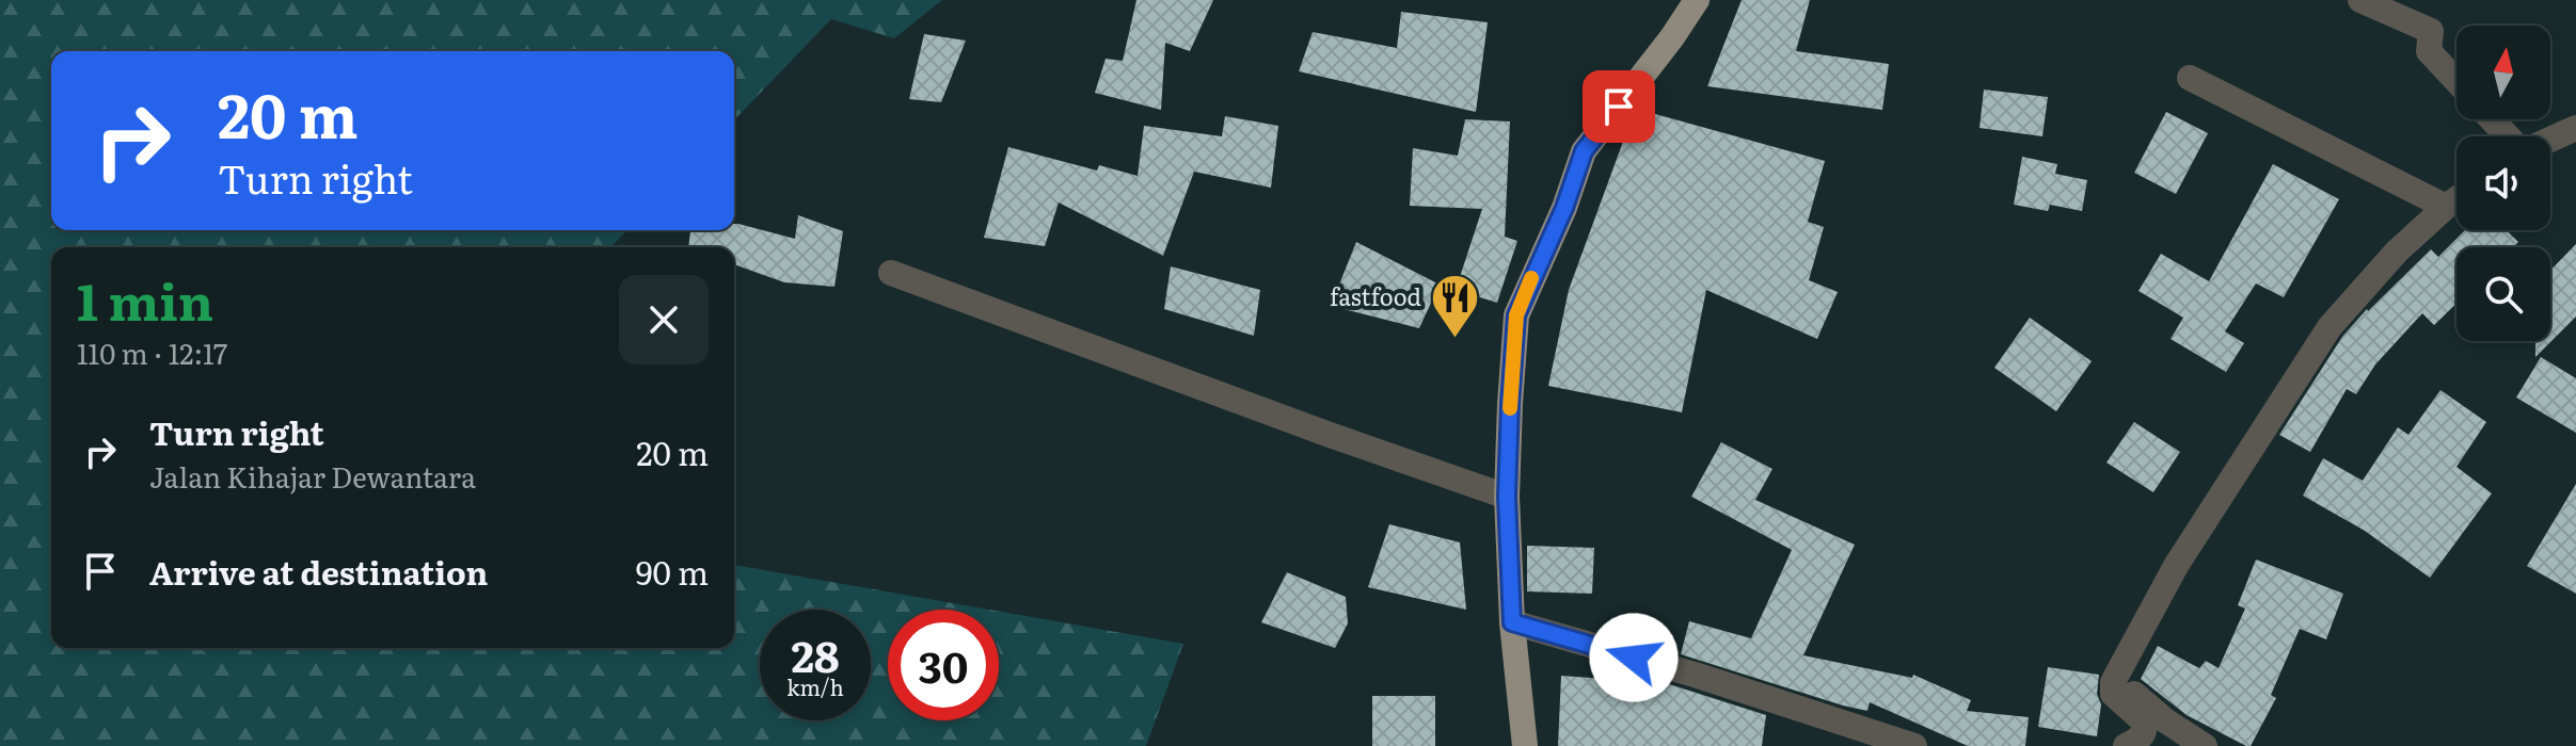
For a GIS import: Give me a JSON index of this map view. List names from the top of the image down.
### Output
{
  "places": {
    "restaurant": ["fastfood"]
  },
  "north": "top",
  "page": {
    "turn": ["20 m", "Turn right"],
    "heading": ["1 min", "110 m · 12:17"],
    "list": [
      {
        "name": "Turn right",
        "note": "Jalan Kihajar Dewantara",
        "value": "20 m"
      },
      {
        "name": "Arrive at destination",
        "value": "90 m"
      }
    ],
    "speed": "28 km/h",
    "limit": "30"
  }
}
